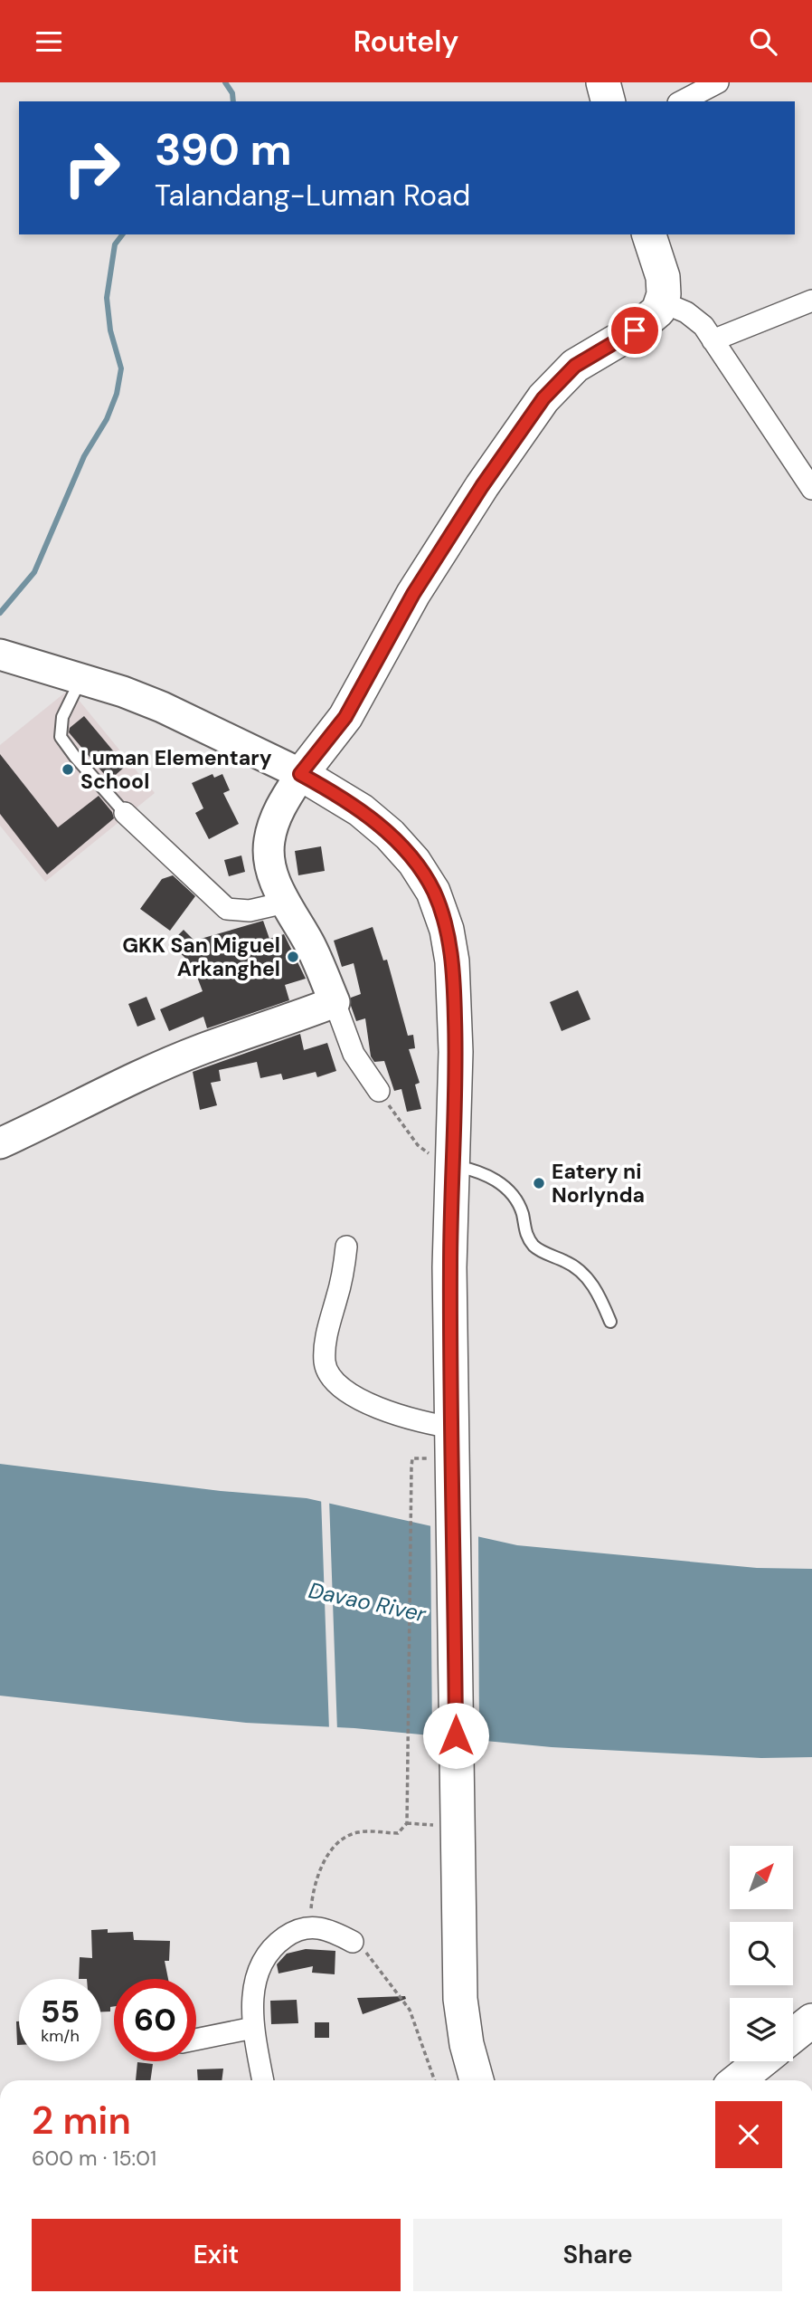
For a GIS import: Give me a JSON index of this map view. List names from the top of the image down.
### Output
{
  "water": ["Davao River"],
  "places": ["Luman Elementary School", "GKK San Miguel Arkanghel", "Eatery ni Norlynda"],
  "north": "top right",
  "page": {
    "header": "Routely",
    "turn": ["390 m", "Talandang-Luman Road"],
    "speed": "55 km/h",
    "limit": "60",
    "heading": ["2 min", "600 m · 15:01"],
    "buttons": ["Exit", "Share"]
  }
}
